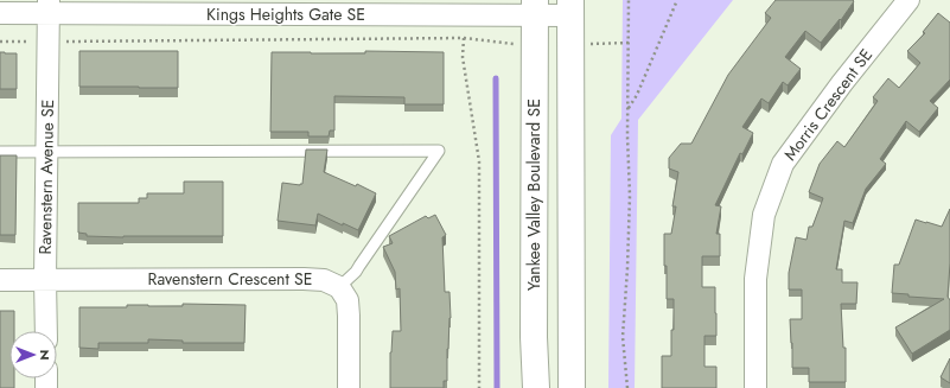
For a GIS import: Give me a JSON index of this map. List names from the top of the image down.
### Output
{
  "streets": {
    "street": [
      "Kings Heights Gate SE",
      "Morris Crescent SE",
      "Ravenstern Avenue SE",
      "Yankee Valley Boulevard SE",
      "Ravenstern Crescent SE"
    ]
  },
  "crossings": [
    ["Kings Heights Gate SE", "Ravenstern Avenue SE"],
    ["Kings Heights Gate SE", "Yankee Valley Boulevard SE"],
    ["Ravenstern Avenue SE", "Ravenstern Crescent SE"]
  ],
  "north": "right"
}
